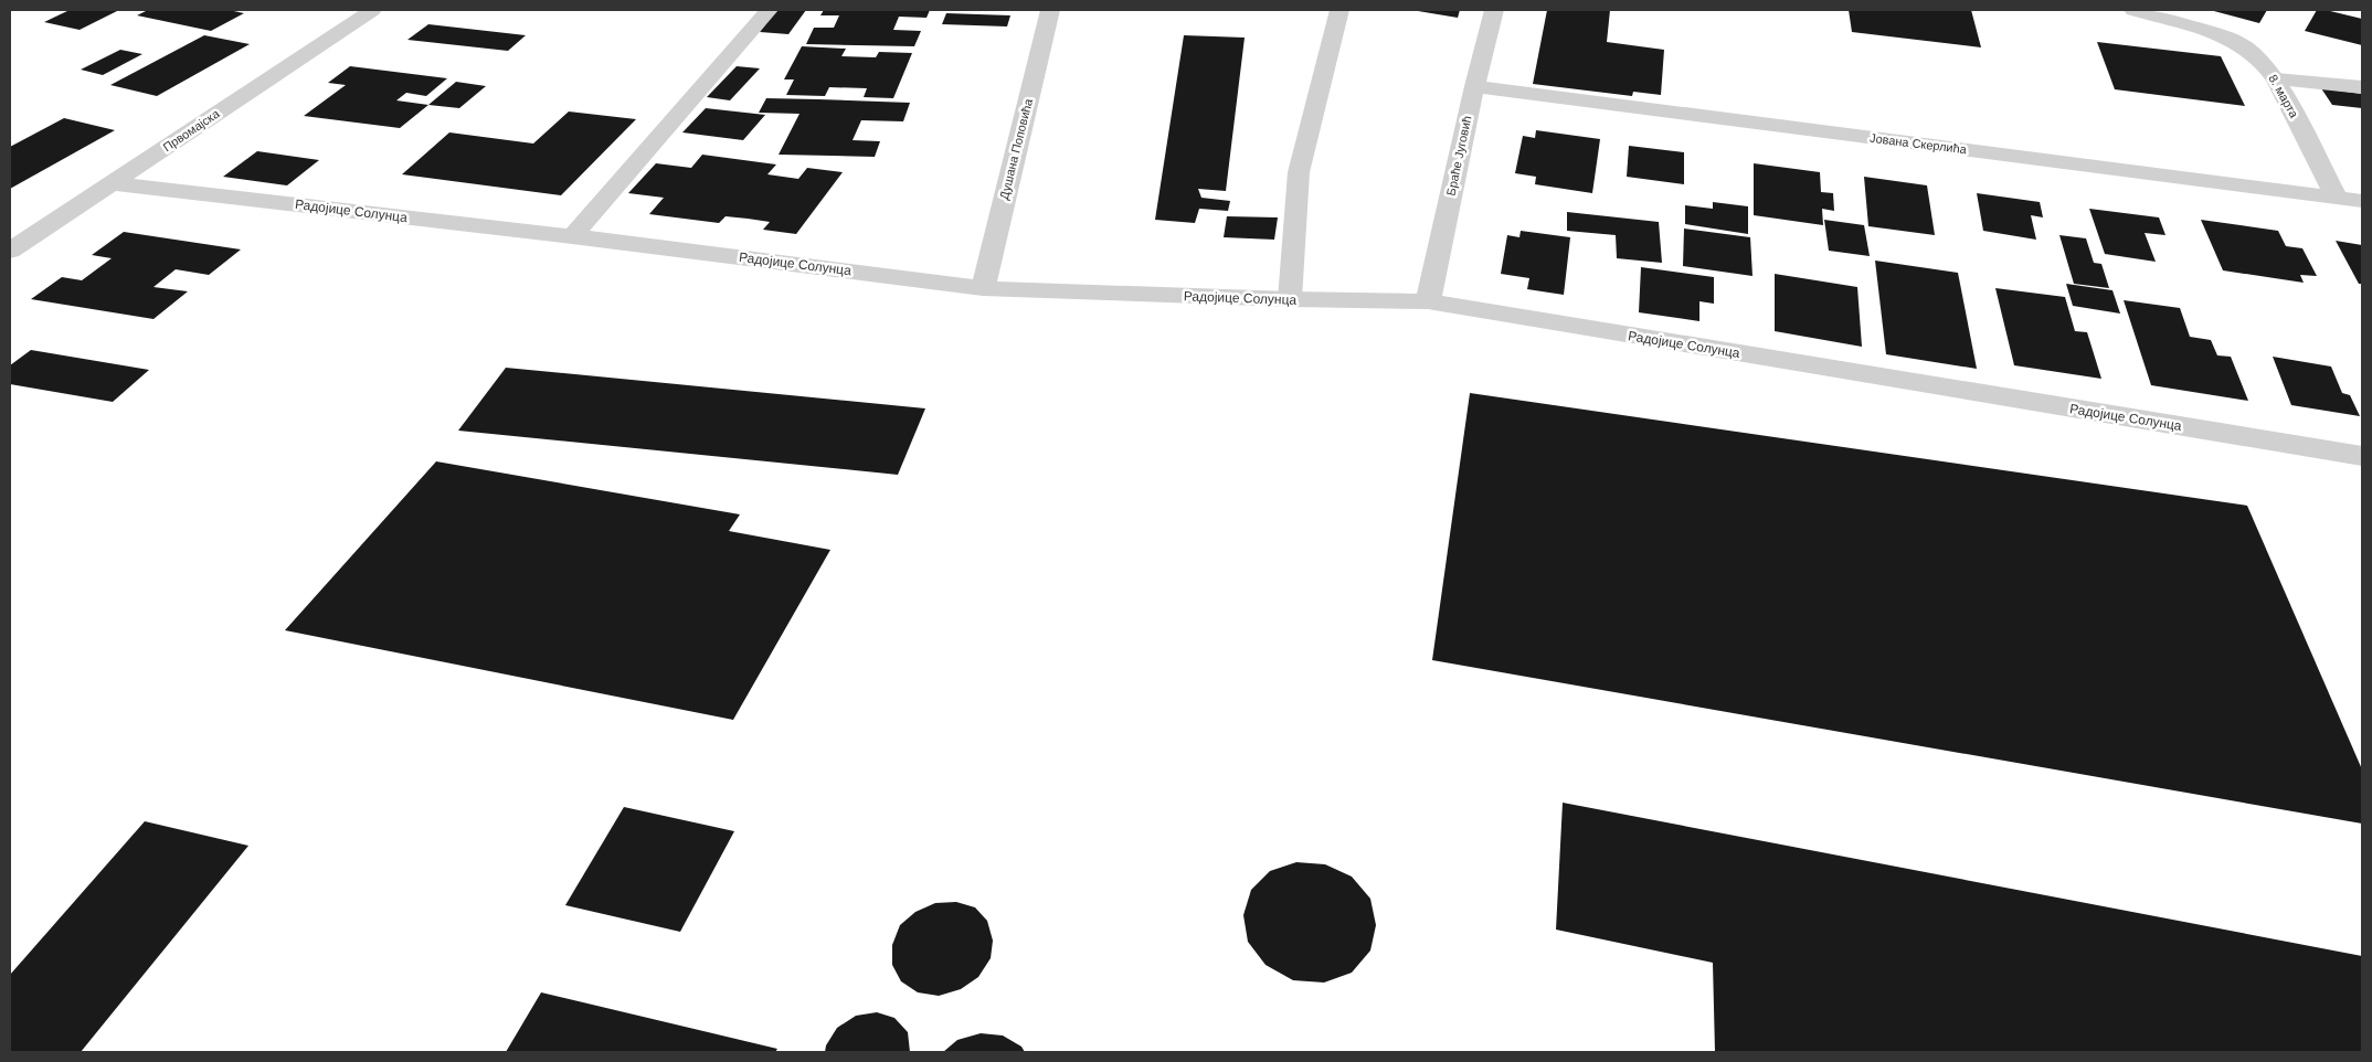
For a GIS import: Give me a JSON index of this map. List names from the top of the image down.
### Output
{
  "streets": {
    "street": [
      "8. марта",
      "Првомајска",
      "Јована Скерлића",
      "Душана Поповића",
      "Браће Југовић",
      "Радојице Солунца"
    ]
  },
  "crossings": [
    ["8. марта", "Јована Скерлића"],
    ["Првомајска", "Радојице Солунца"],
    ["Јована Скерлића", "Браће Југовић"],
    ["Душана Поповића", "Радојице Солунца"],
    ["Браће Југовић", "Радојице Солунца"]
  ]
}
